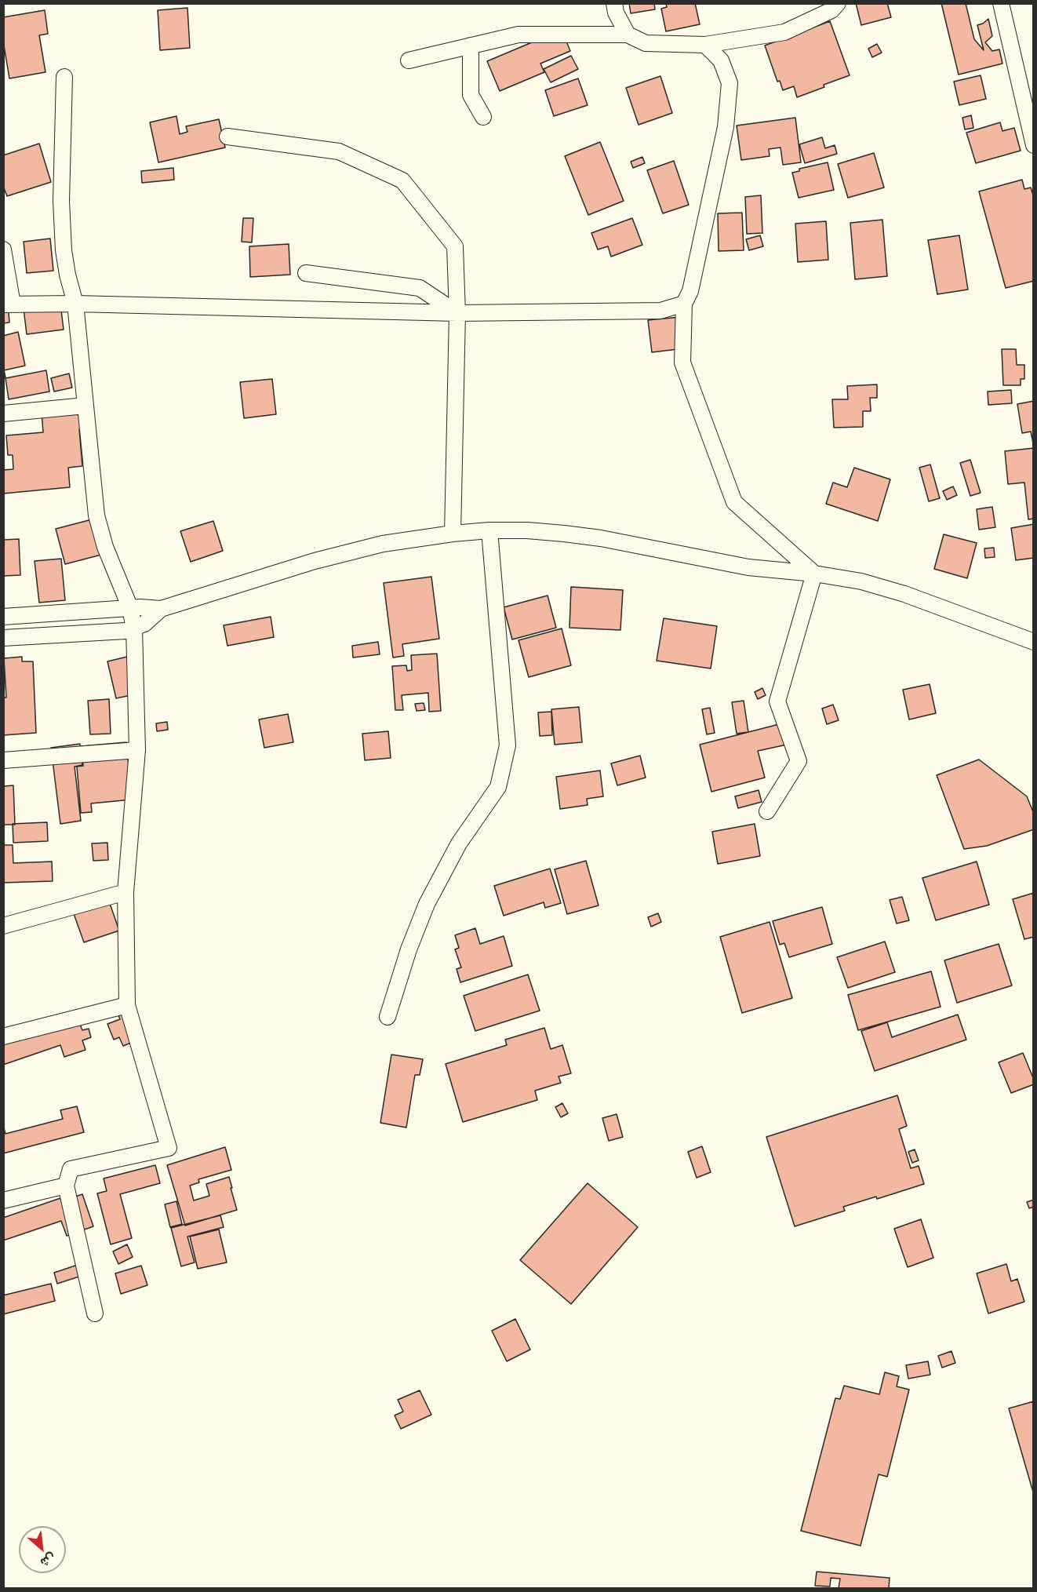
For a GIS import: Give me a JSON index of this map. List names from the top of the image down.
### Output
{
  "north": "bottom right"
}
